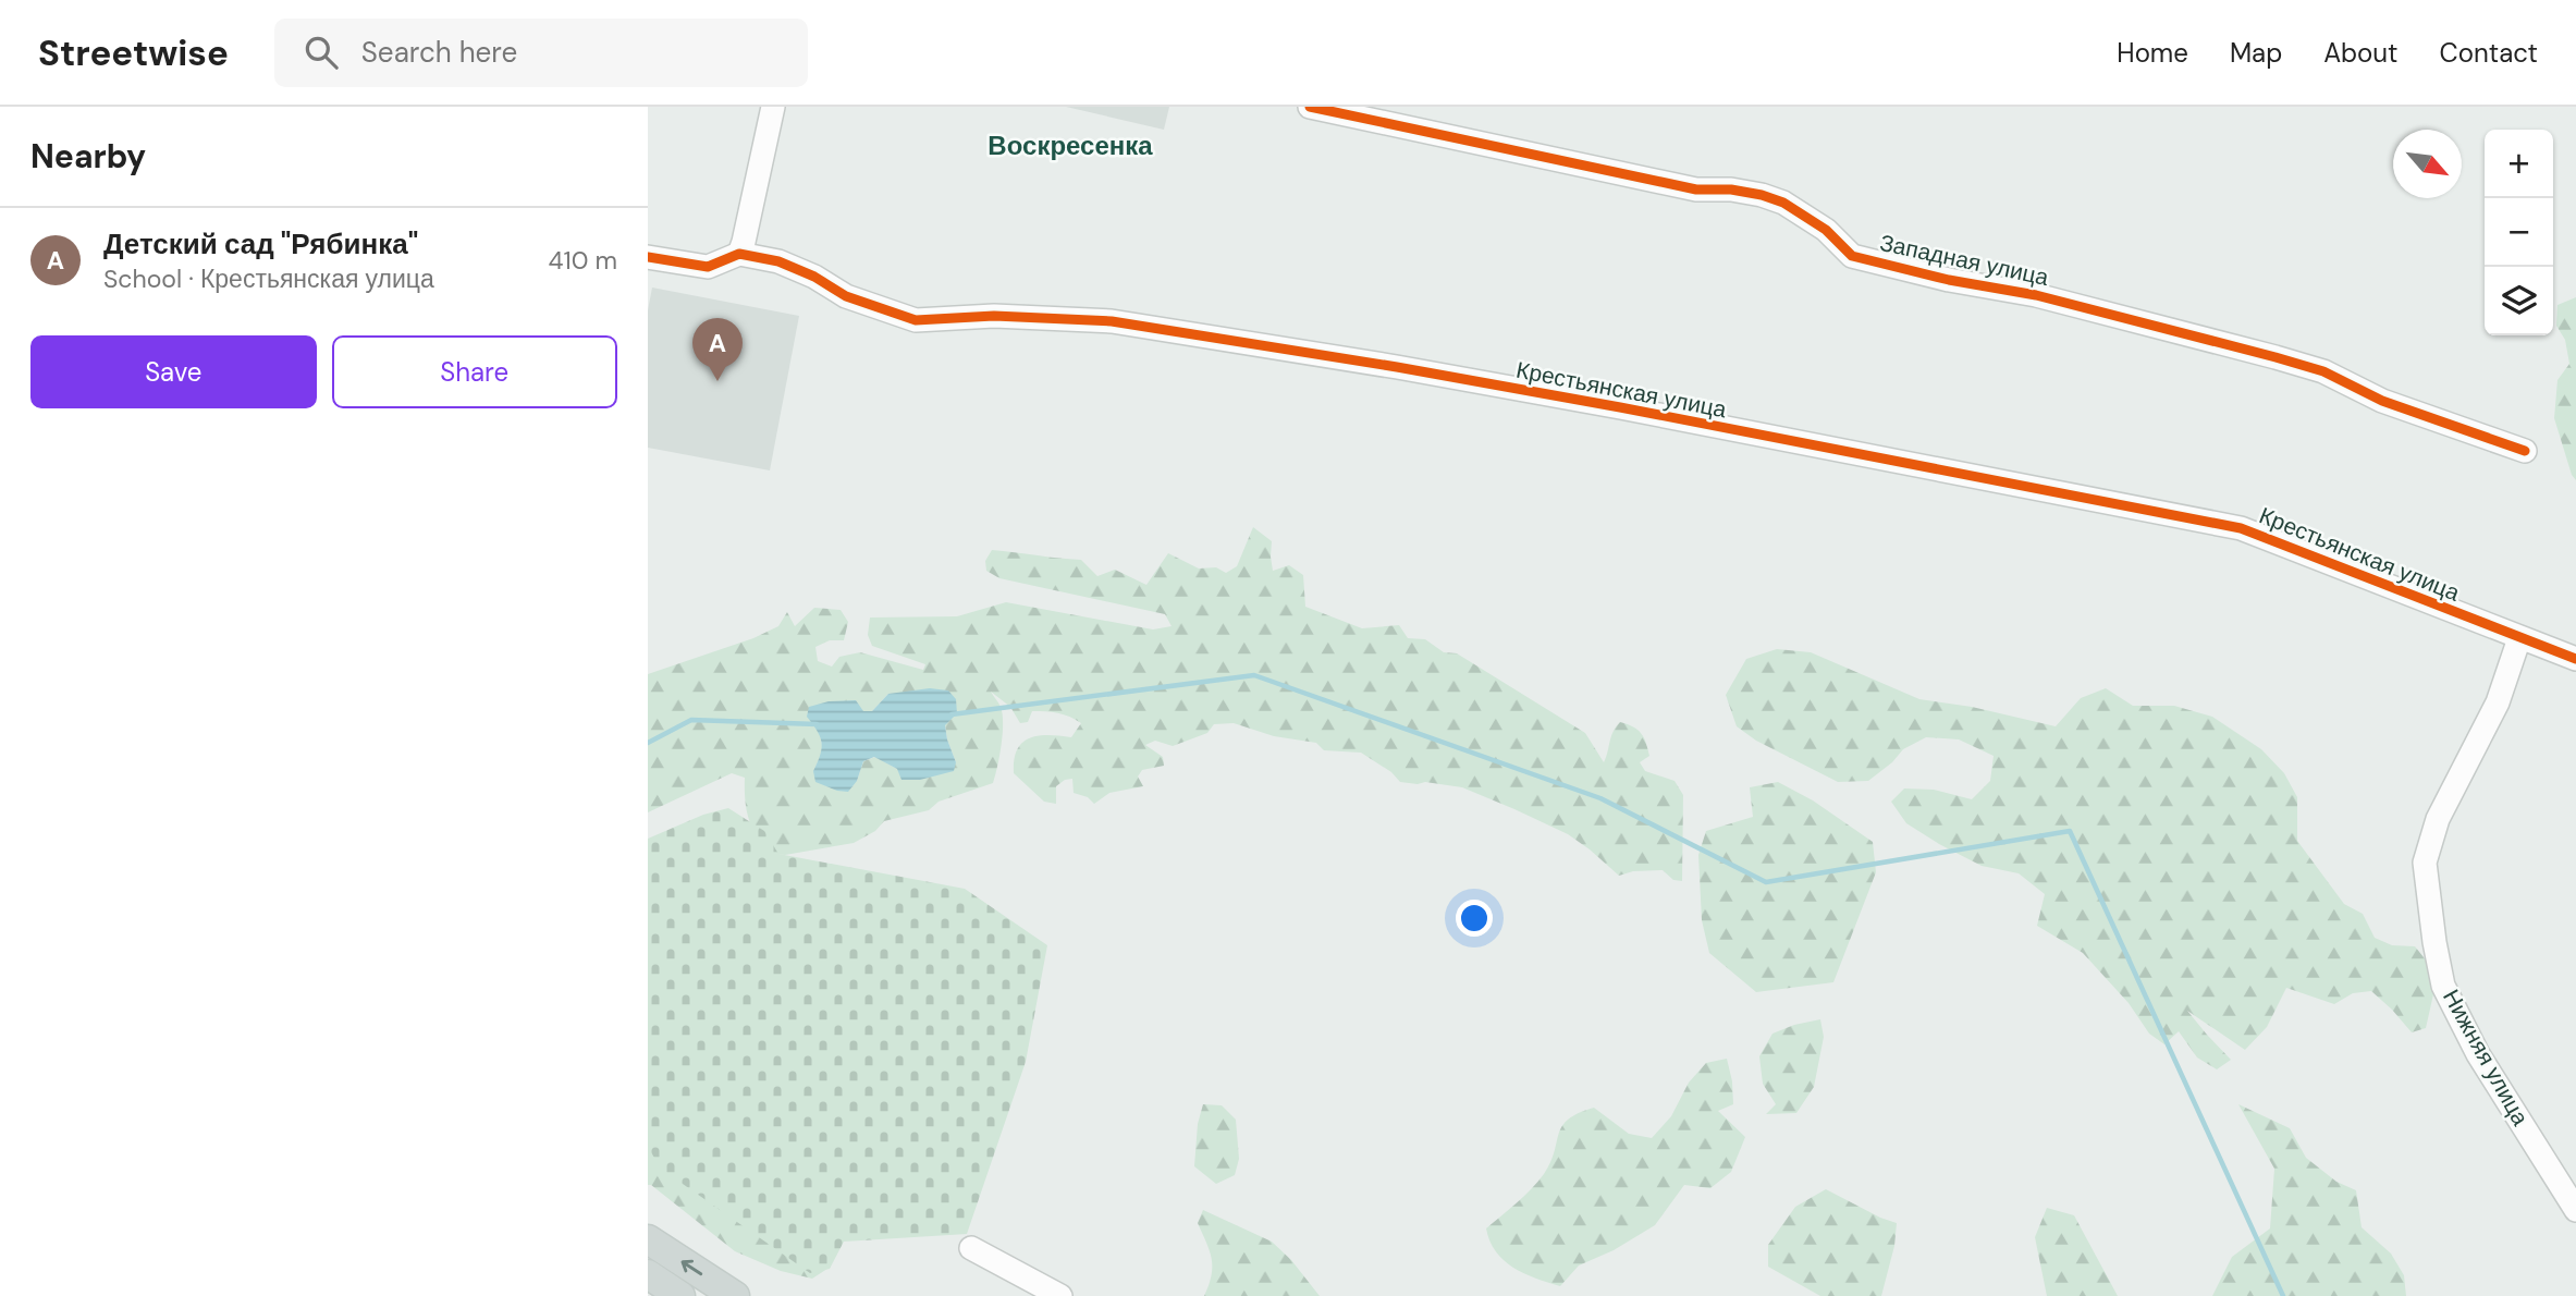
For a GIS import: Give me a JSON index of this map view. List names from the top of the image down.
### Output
{
  "streets": {
    "street": ["Западная улица", "Крестьянская улица", "Нижняя улица"]
  },
  "crossings": [
    ["Крестьянская улица", "Нижняя улица"]
  ],
  "districts": ["Воскресенка"],
  "north": "bottom right",
  "page": {
    "header": "Streetwise",
    "search": "Search here",
    "nav": [
      "Home",
      "Map",
      "About",
      "Contact"
    ],
    "heading": "Nearby",
    "map_buttons": ["+", "−"],
    "list": [
      {
        "mark": "A",
        "name": "Детский сад \"Рябинка\"",
        "note": "School · Крестьянская улица",
        "value": "410 m"
      }
    ],
    "buttons": ["Save", "Share"],
    "pins": "A"
  }
}
